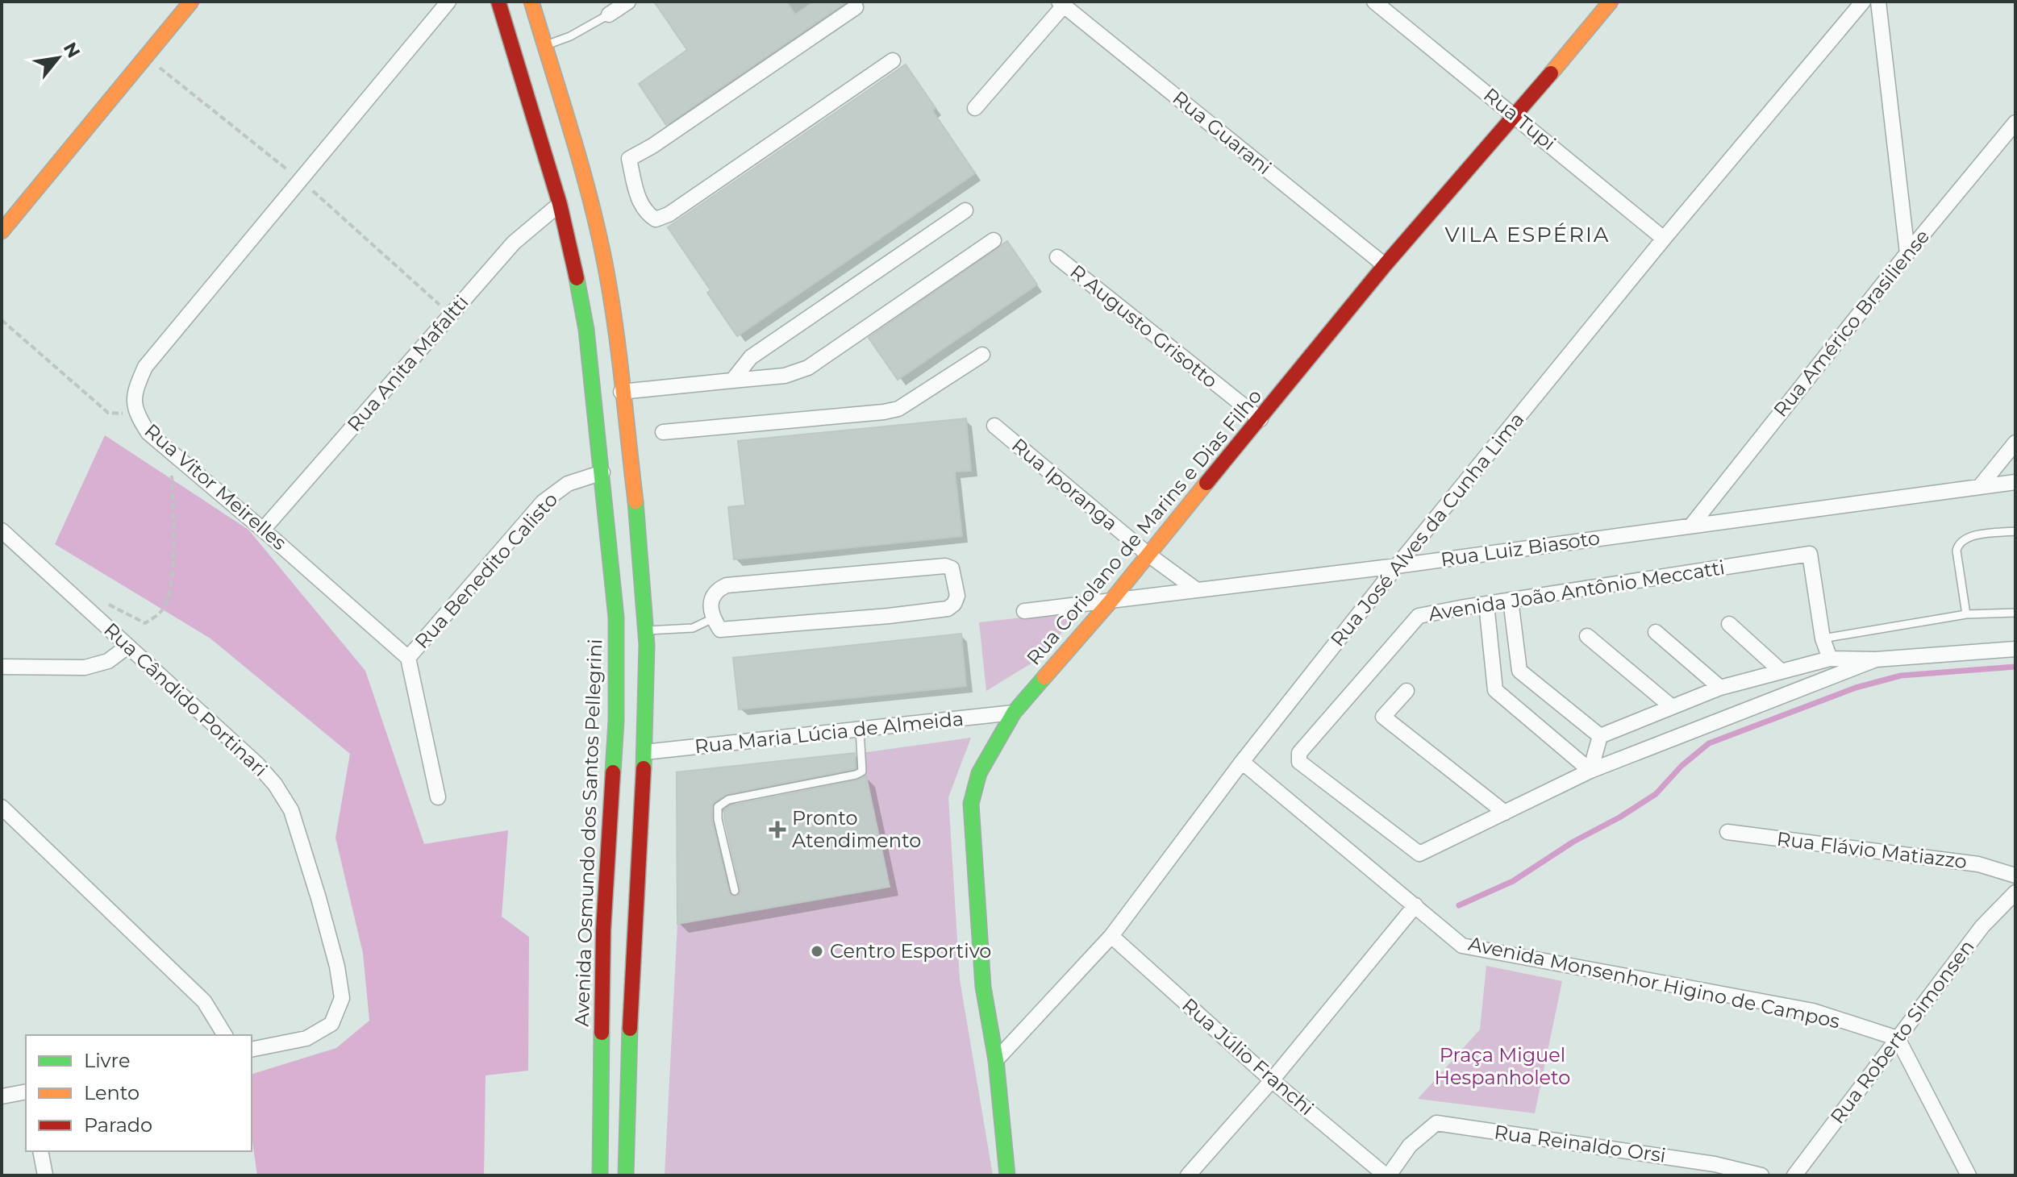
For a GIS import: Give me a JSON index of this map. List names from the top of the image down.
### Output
{
  "streets": {
    "main road": ["Rua Coriolano de Marins e Dias Filho", "Avenida Osmundo dos Santos Pellegrini"],
    "street": [
      "Rua Tupi",
      "Rua Guarani",
      "Rua Américo Brasiliense",
      "R Augusto Grisotto",
      "Rua Anita Mafaltti",
      "Rua Iporanga",
      "Rua Vitor Meirelles",
      "Rua José Alves da Cunha Lima",
      "Rua Luiz Biasoto",
      "Rua Benedito Calisto",
      "Avenida João Antônio Meccatti",
      "Rua Cândido Portinari",
      "Rua Maria Lúcia de Almeida",
      "Rua Flávio Matiazzo",
      "Avenida Monsenhor Higino de Campos",
      "Rua Roberto Simonsen",
      "Rua Júlio Franchi",
      "Rua Reinaldo Orsi"
    ]
  },
  "crossings": [
    ["Rua Tupi", "Rua Coriolano de Marins e Dias Filho"],
    ["Rua Tupi", "Rua José Alves da Cunha Lima"],
    ["Rua Guarani", "Rua Coriolano de Marins e Dias Filho"],
    ["Rua Américo Brasiliense", "Rua Luiz Biasoto"],
    ["R Augusto Grisotto", "Rua Coriolano de Marins e Dias Filho"],
    ["Rua Anita Mafaltti", "Rua Vitor Meirelles"],
    ["Rua Anita Mafaltti", "Avenida Osmundo dos Santos Pellegrini"],
    ["Rua Iporanga", "Rua Coriolano de Marins e Dias Filho"],
    ["Rua Iporanga", "Rua Luiz Biasoto"],
    ["Rua Vitor Meirelles", "Rua Benedito Calisto"],
    ["Rua Coriolano de Marins e Dias Filho", "Rua José Alves da Cunha Lima"],
    ["Rua Coriolano de Marins e Dias Filho", "Rua Luiz Biasoto"],
    ["Rua Coriolano de Marins e Dias Filho", "Rua Maria Lúcia de Almeida"],
    ["Rua José Alves da Cunha Lima", "Rua Luiz Biasoto"],
    ["Rua José Alves da Cunha Lima", "Avenida Monsenhor Higino de Campos"],
    ["Rua José Alves da Cunha Lima", "Rua Júlio Franchi"],
    ["Rua Benedito Calisto", "Avenida Osmundo dos Santos Pellegrini"],
    ["Avenida Monsenhor Higino de Campos", "Rua Roberto Simonsen"],
    ["Rua Júlio Franchi", "Rua Reinaldo Orsi"]
  ],
  "districts": ["VILA ESPÉRIA"],
  "parks": ["Praça Miguel Hespanholeto"],
  "places": {
    "health": ["Pronto Atendimento"],
    "other": ["Centro Esportivo"]
  },
  "legend": ["Livre", "Lento", "Parado"],
  "north": "top right"
}
